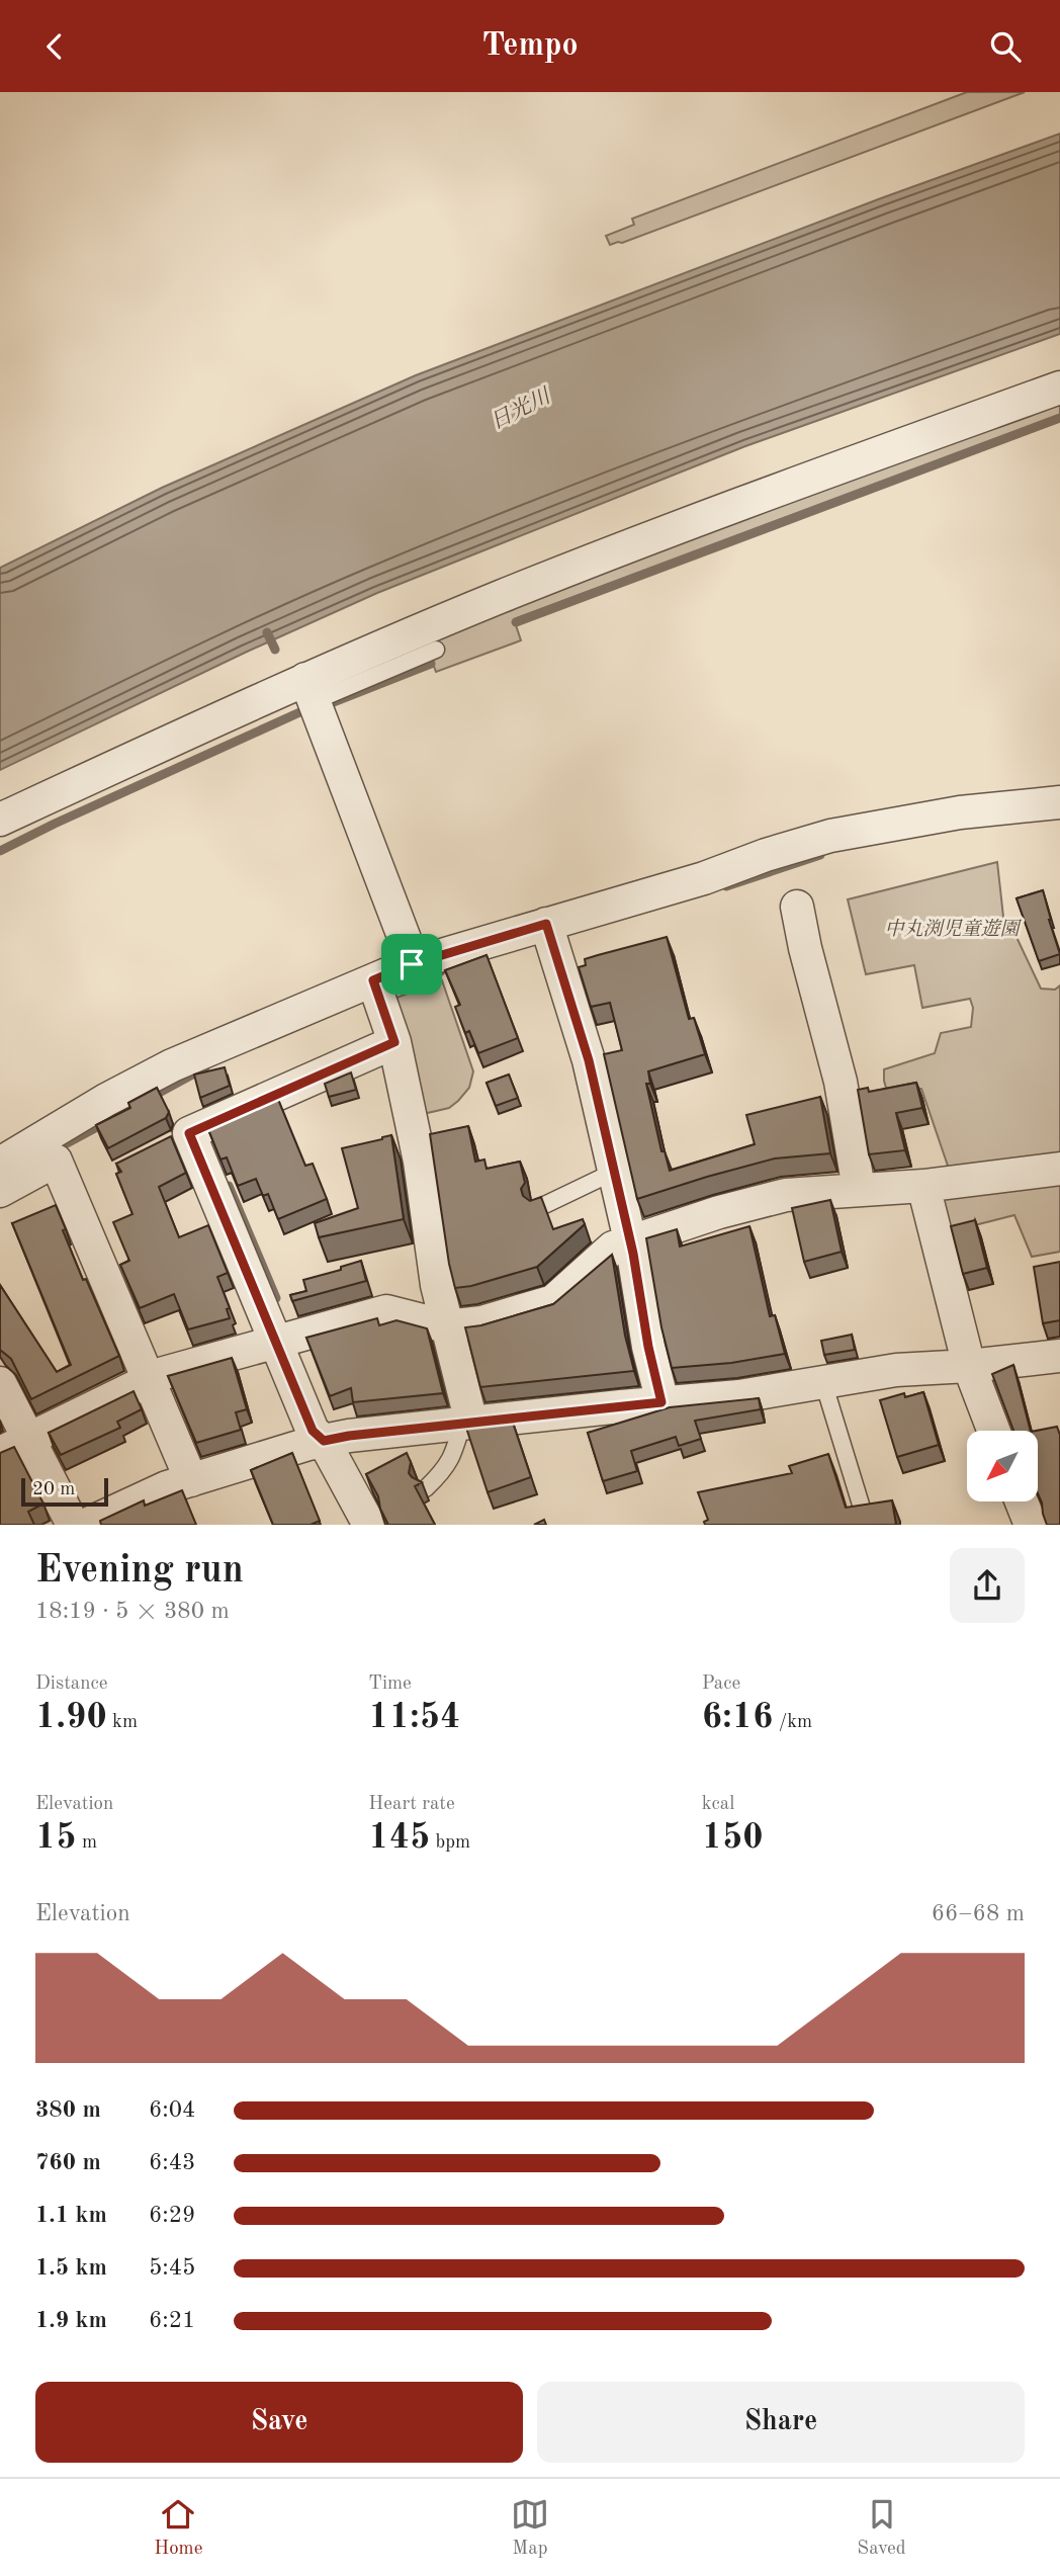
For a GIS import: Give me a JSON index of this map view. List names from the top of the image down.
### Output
{
  "water": ["日光川"],
  "parks": ["中丸渕児童遊園"],
  "scale_bar": "20 m",
  "north": "bottom left",
  "page": {
    "header": "Tempo",
    "scale": "20 m",
    "heading": ["Evening run", "18:19 · 5 × 380 m"],
    "stats": [
      ["Distance", "1.90 km"],
      ["Time", "11:54"],
      ["Pace", "6:16 /km"],
      ["Elevation", "15 m"],
      ["Heart rate", "145 bpm"],
      ["kcal", "150"]
    ],
    "chart": ["Elevation", "66–68 m"],
    "list": [
      {
        "name": "380 m",
        "note": "6:04"
      },
      {
        "name": "760 m",
        "note": "6:43"
      },
      {
        "name": "1.1 km",
        "note": "6:29"
      },
      {
        "name": "1.5 km",
        "note": "5:45"
      },
      {
        "name": "1.9 km",
        "note": "6:21"
      }
    ],
    "buttons": ["Save", "Share"],
    "tabs": ["Home", "Map", "Saved"]
  }
}
